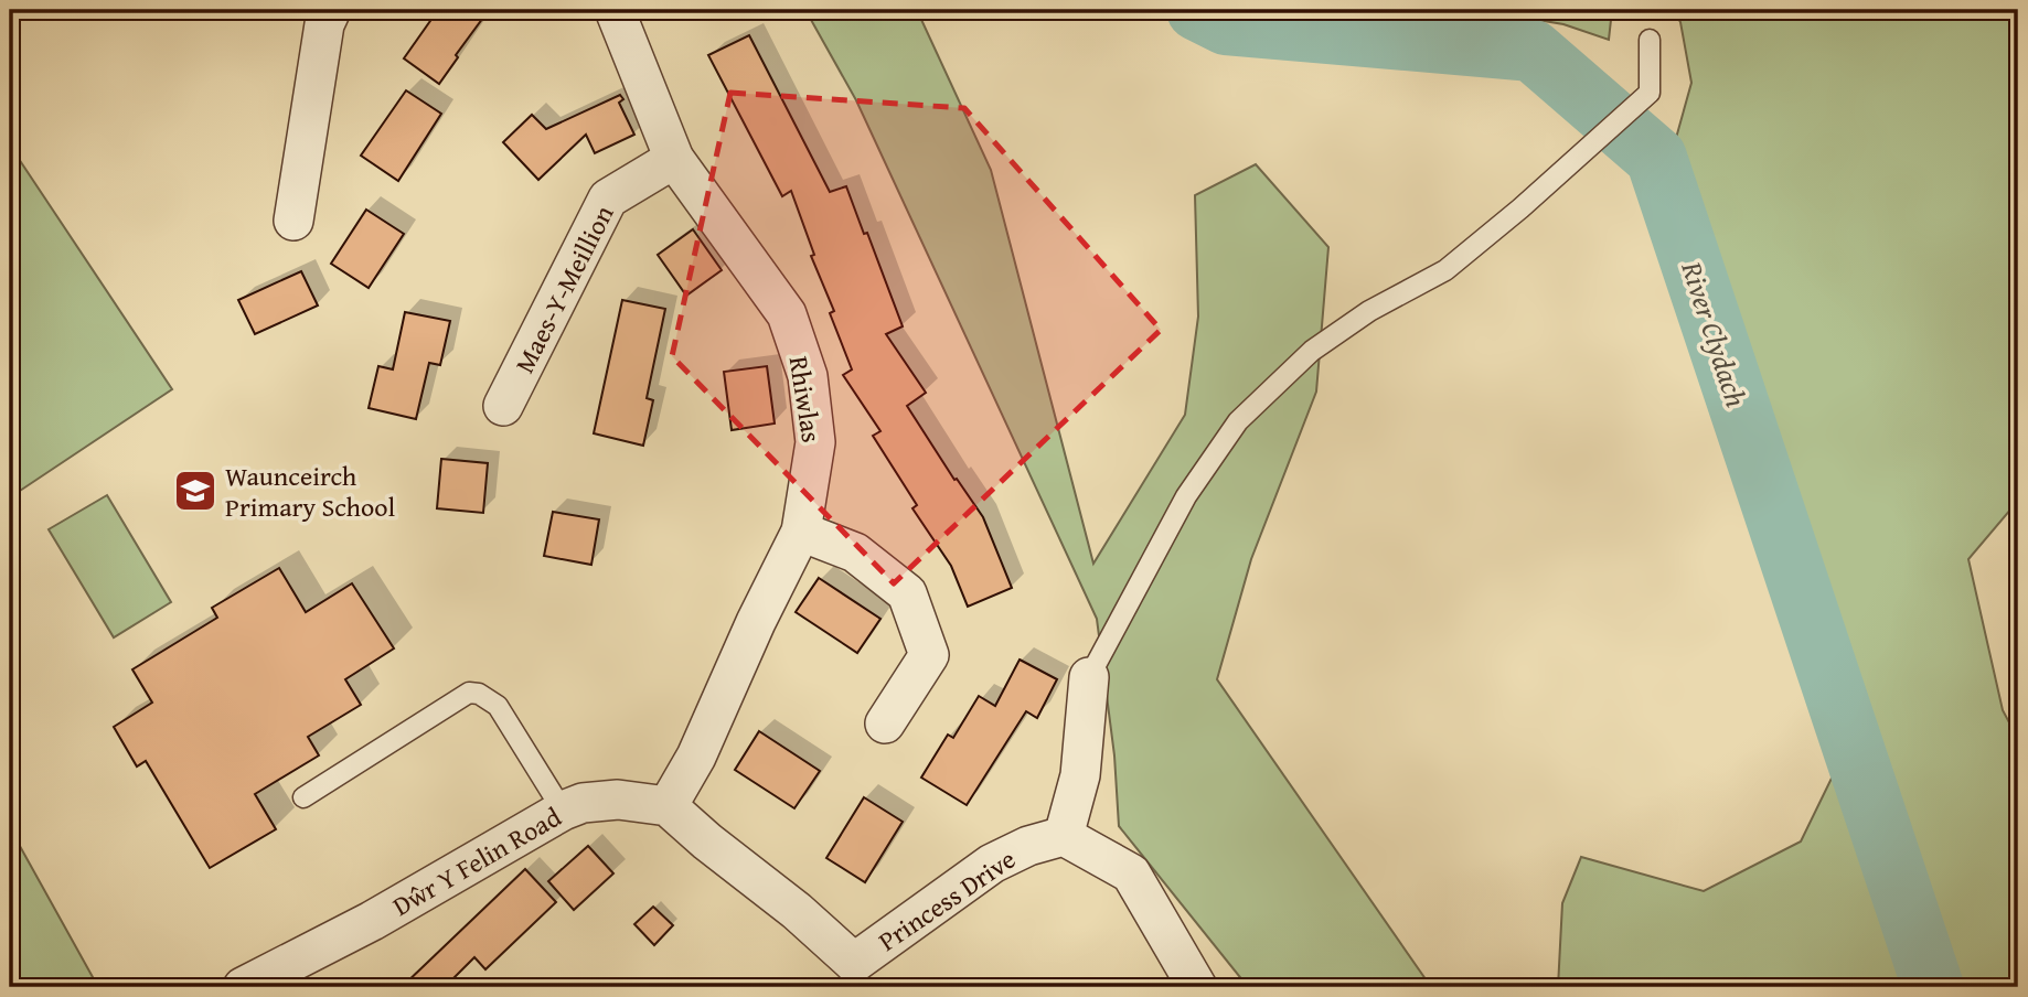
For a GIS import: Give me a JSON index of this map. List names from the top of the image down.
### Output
{
  "streets": {
    "street": [
      "Maes-Y-Meillion",
      "Rhiwlas",
      "Dŵr Y Felin Road",
      "Princess Drive"
    ]
  },
  "crossings": [
    ["Maes-Y-Meillion", "Rhiwlas"],
    ["Rhiwlas", "Dŵr Y Felin Road"]
  ],
  "water": ["River Clydach"],
  "places": {
    "school or university": ["Waunceirch Primary School"]
  }
}
